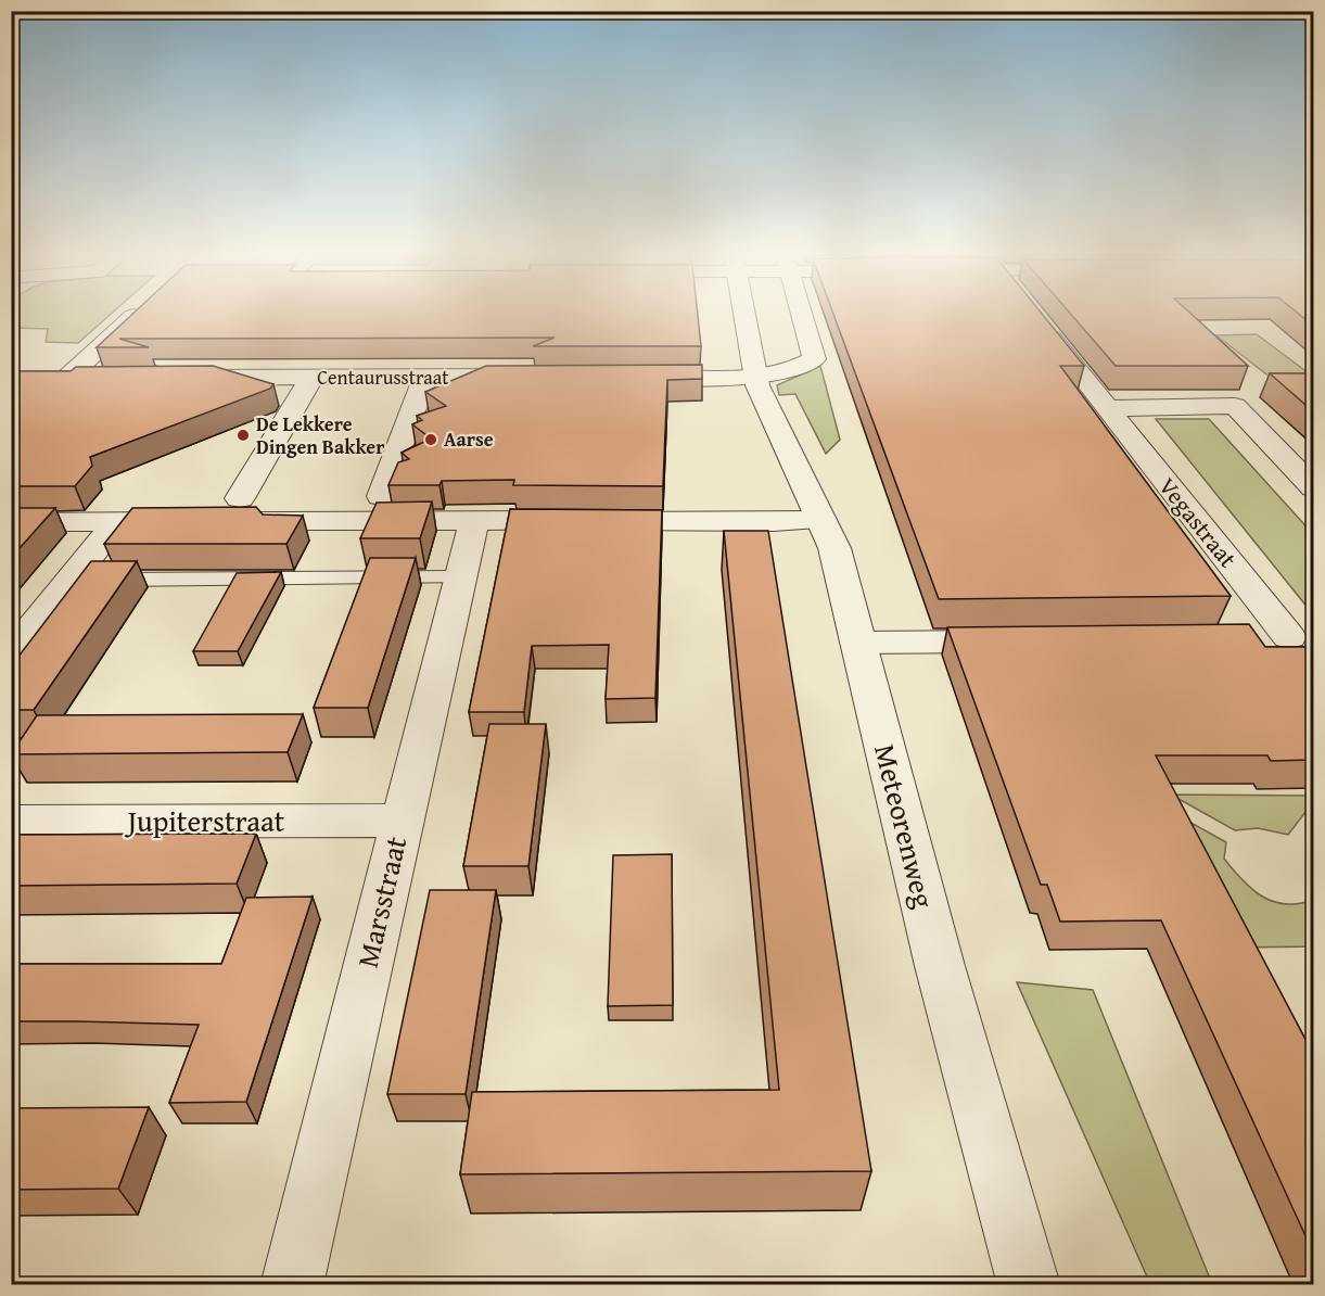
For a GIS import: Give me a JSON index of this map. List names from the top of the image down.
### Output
{
  "streets": {
    "street": [
      "Centaurusstraat",
      "Vegastraat",
      "Jupiterstraat",
      "Meteorenweg",
      "Marsstraat"
    ]
  },
  "crossings": [
    ["Jupiterstraat", "Marsstraat"]
  ],
  "places": ["De Lekkere Dingen Bakker", "Aarse"]
}
